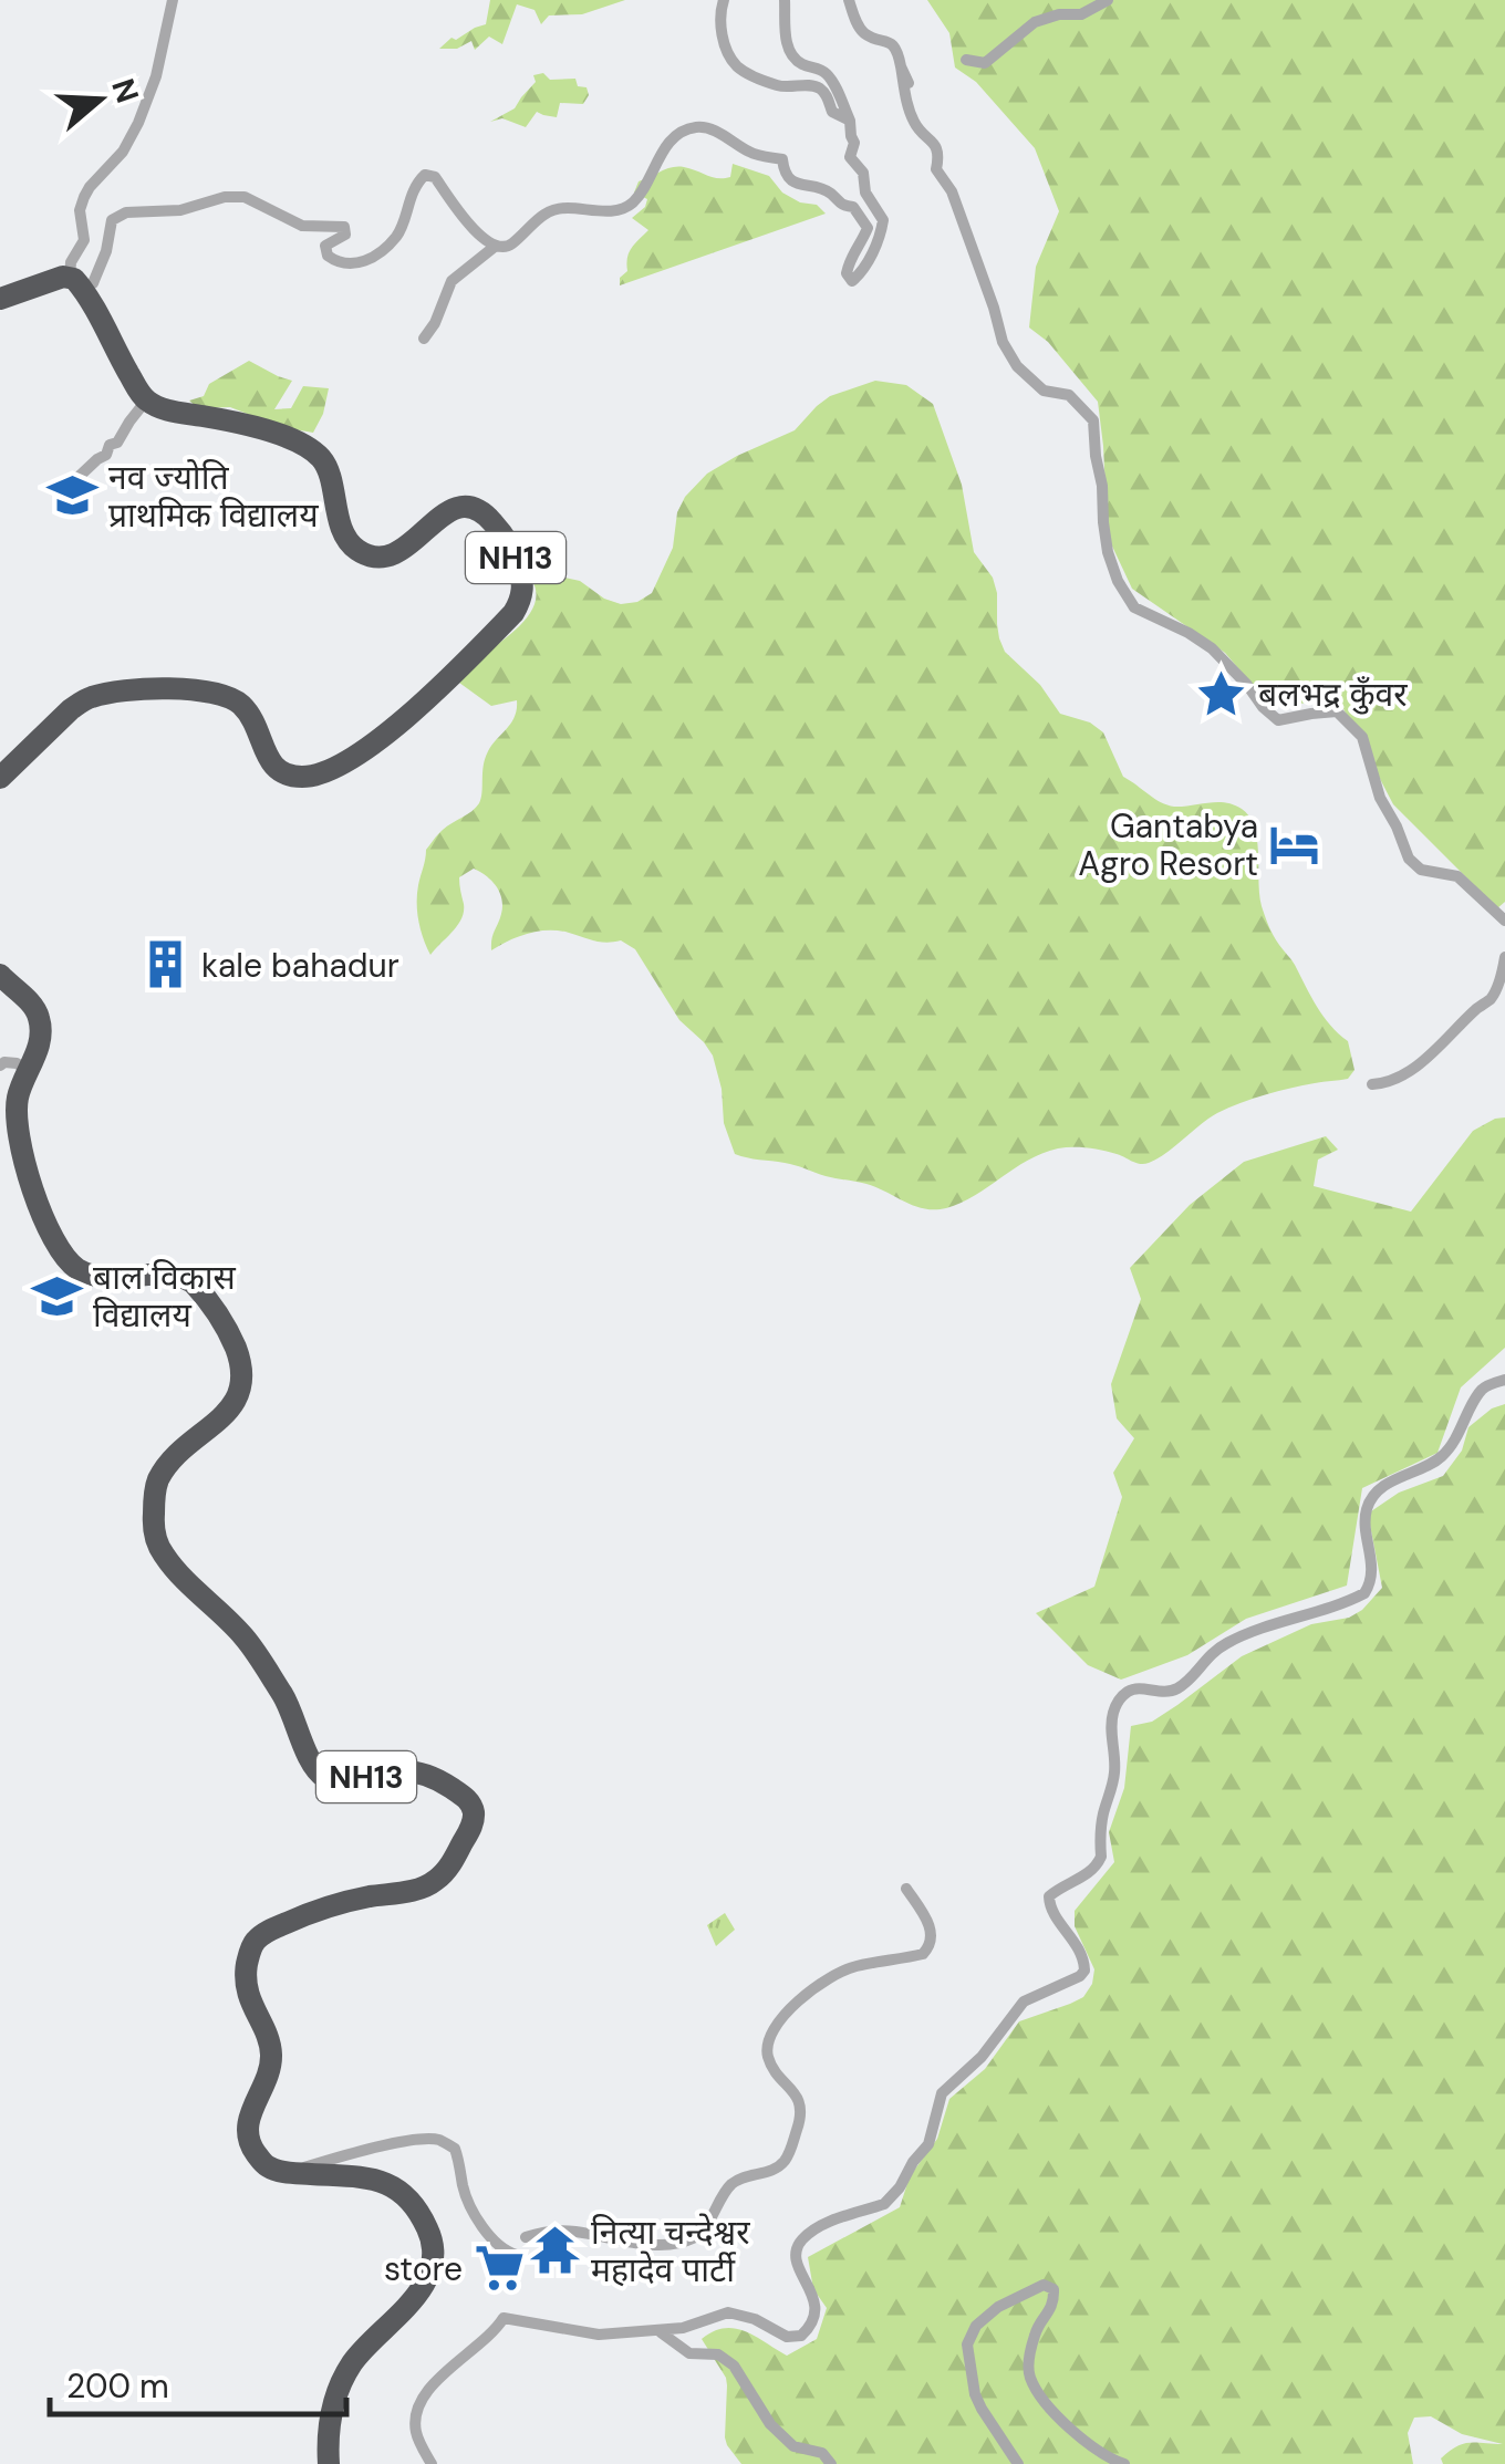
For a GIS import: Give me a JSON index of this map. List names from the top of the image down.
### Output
{
  "streets": {
    "highway": ["NH13"]
  },
  "places": {
    "school or university": ["नव ज्योति प्राथमिक विद्यालय", "बाल विकास विद्यालय"],
    "place": ["बलभद्र कुँवर"],
    "hotel": ["Gantabya Agro Resort"],
    "building": ["kale bahadur"],
    "temple": ["नित्या चन्देश्वर महादेव पार्टी"],
    "supermarket": ["store"]
  },
  "scale_bar": "200 m",
  "north": "right"
}
